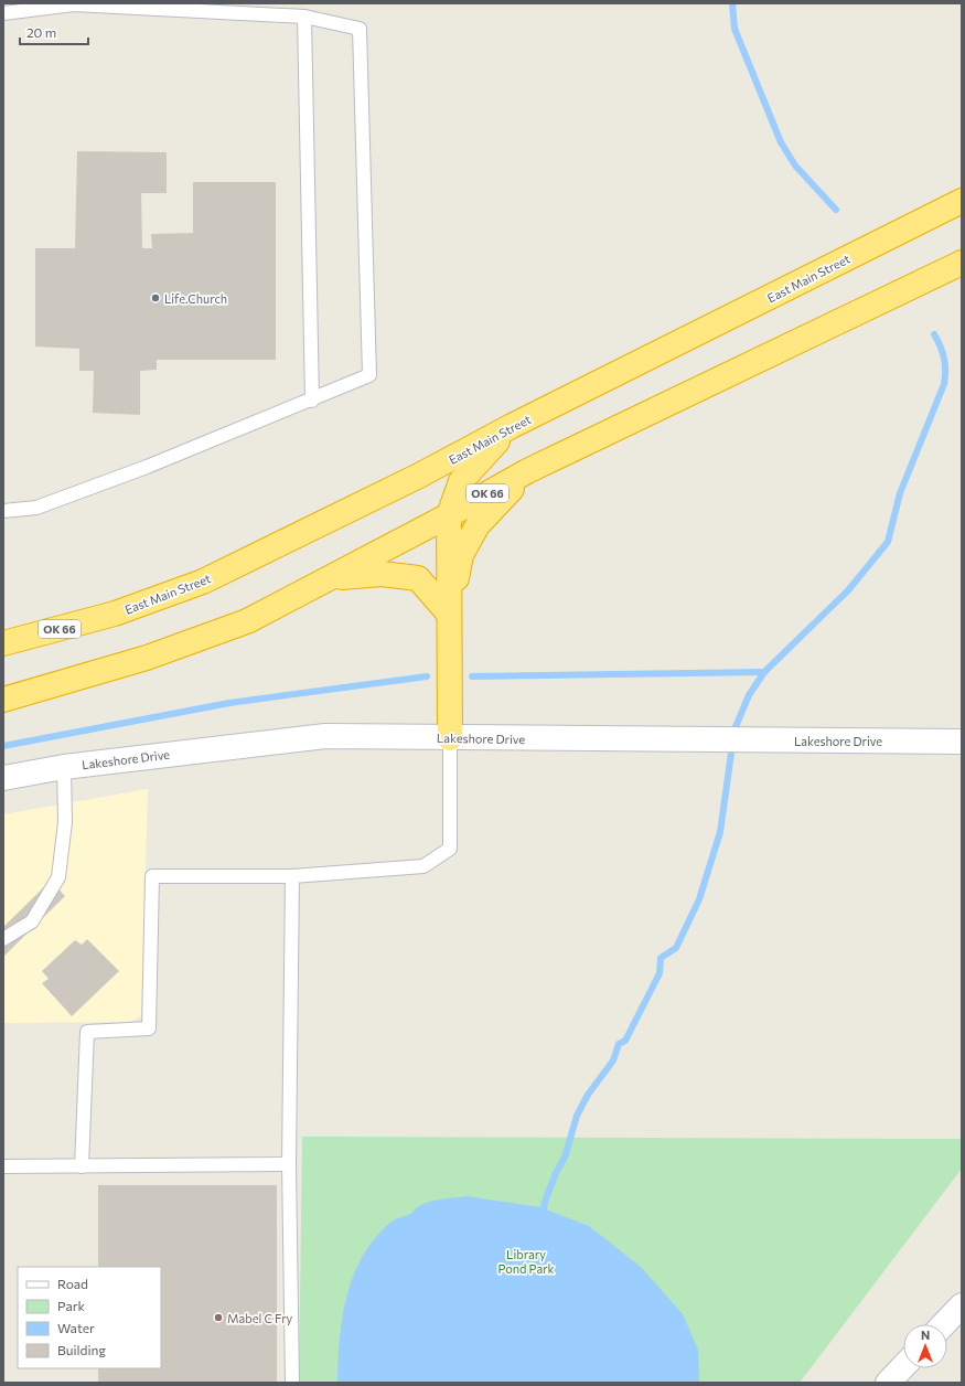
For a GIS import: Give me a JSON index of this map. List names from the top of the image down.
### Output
{
  "streets": {
    "highway": ["East Main Street", "OK 66"],
    "street": ["Lakeshore Drive"]
  },
  "parks": ["Library Pond Park"],
  "places": ["Life.Church", "Mabel C Fry"],
  "legend": [
    "Road",
    "Park",
    "Water",
    "Building"
  ],
  "scale_bar": "20 m",
  "north": "top"
}
